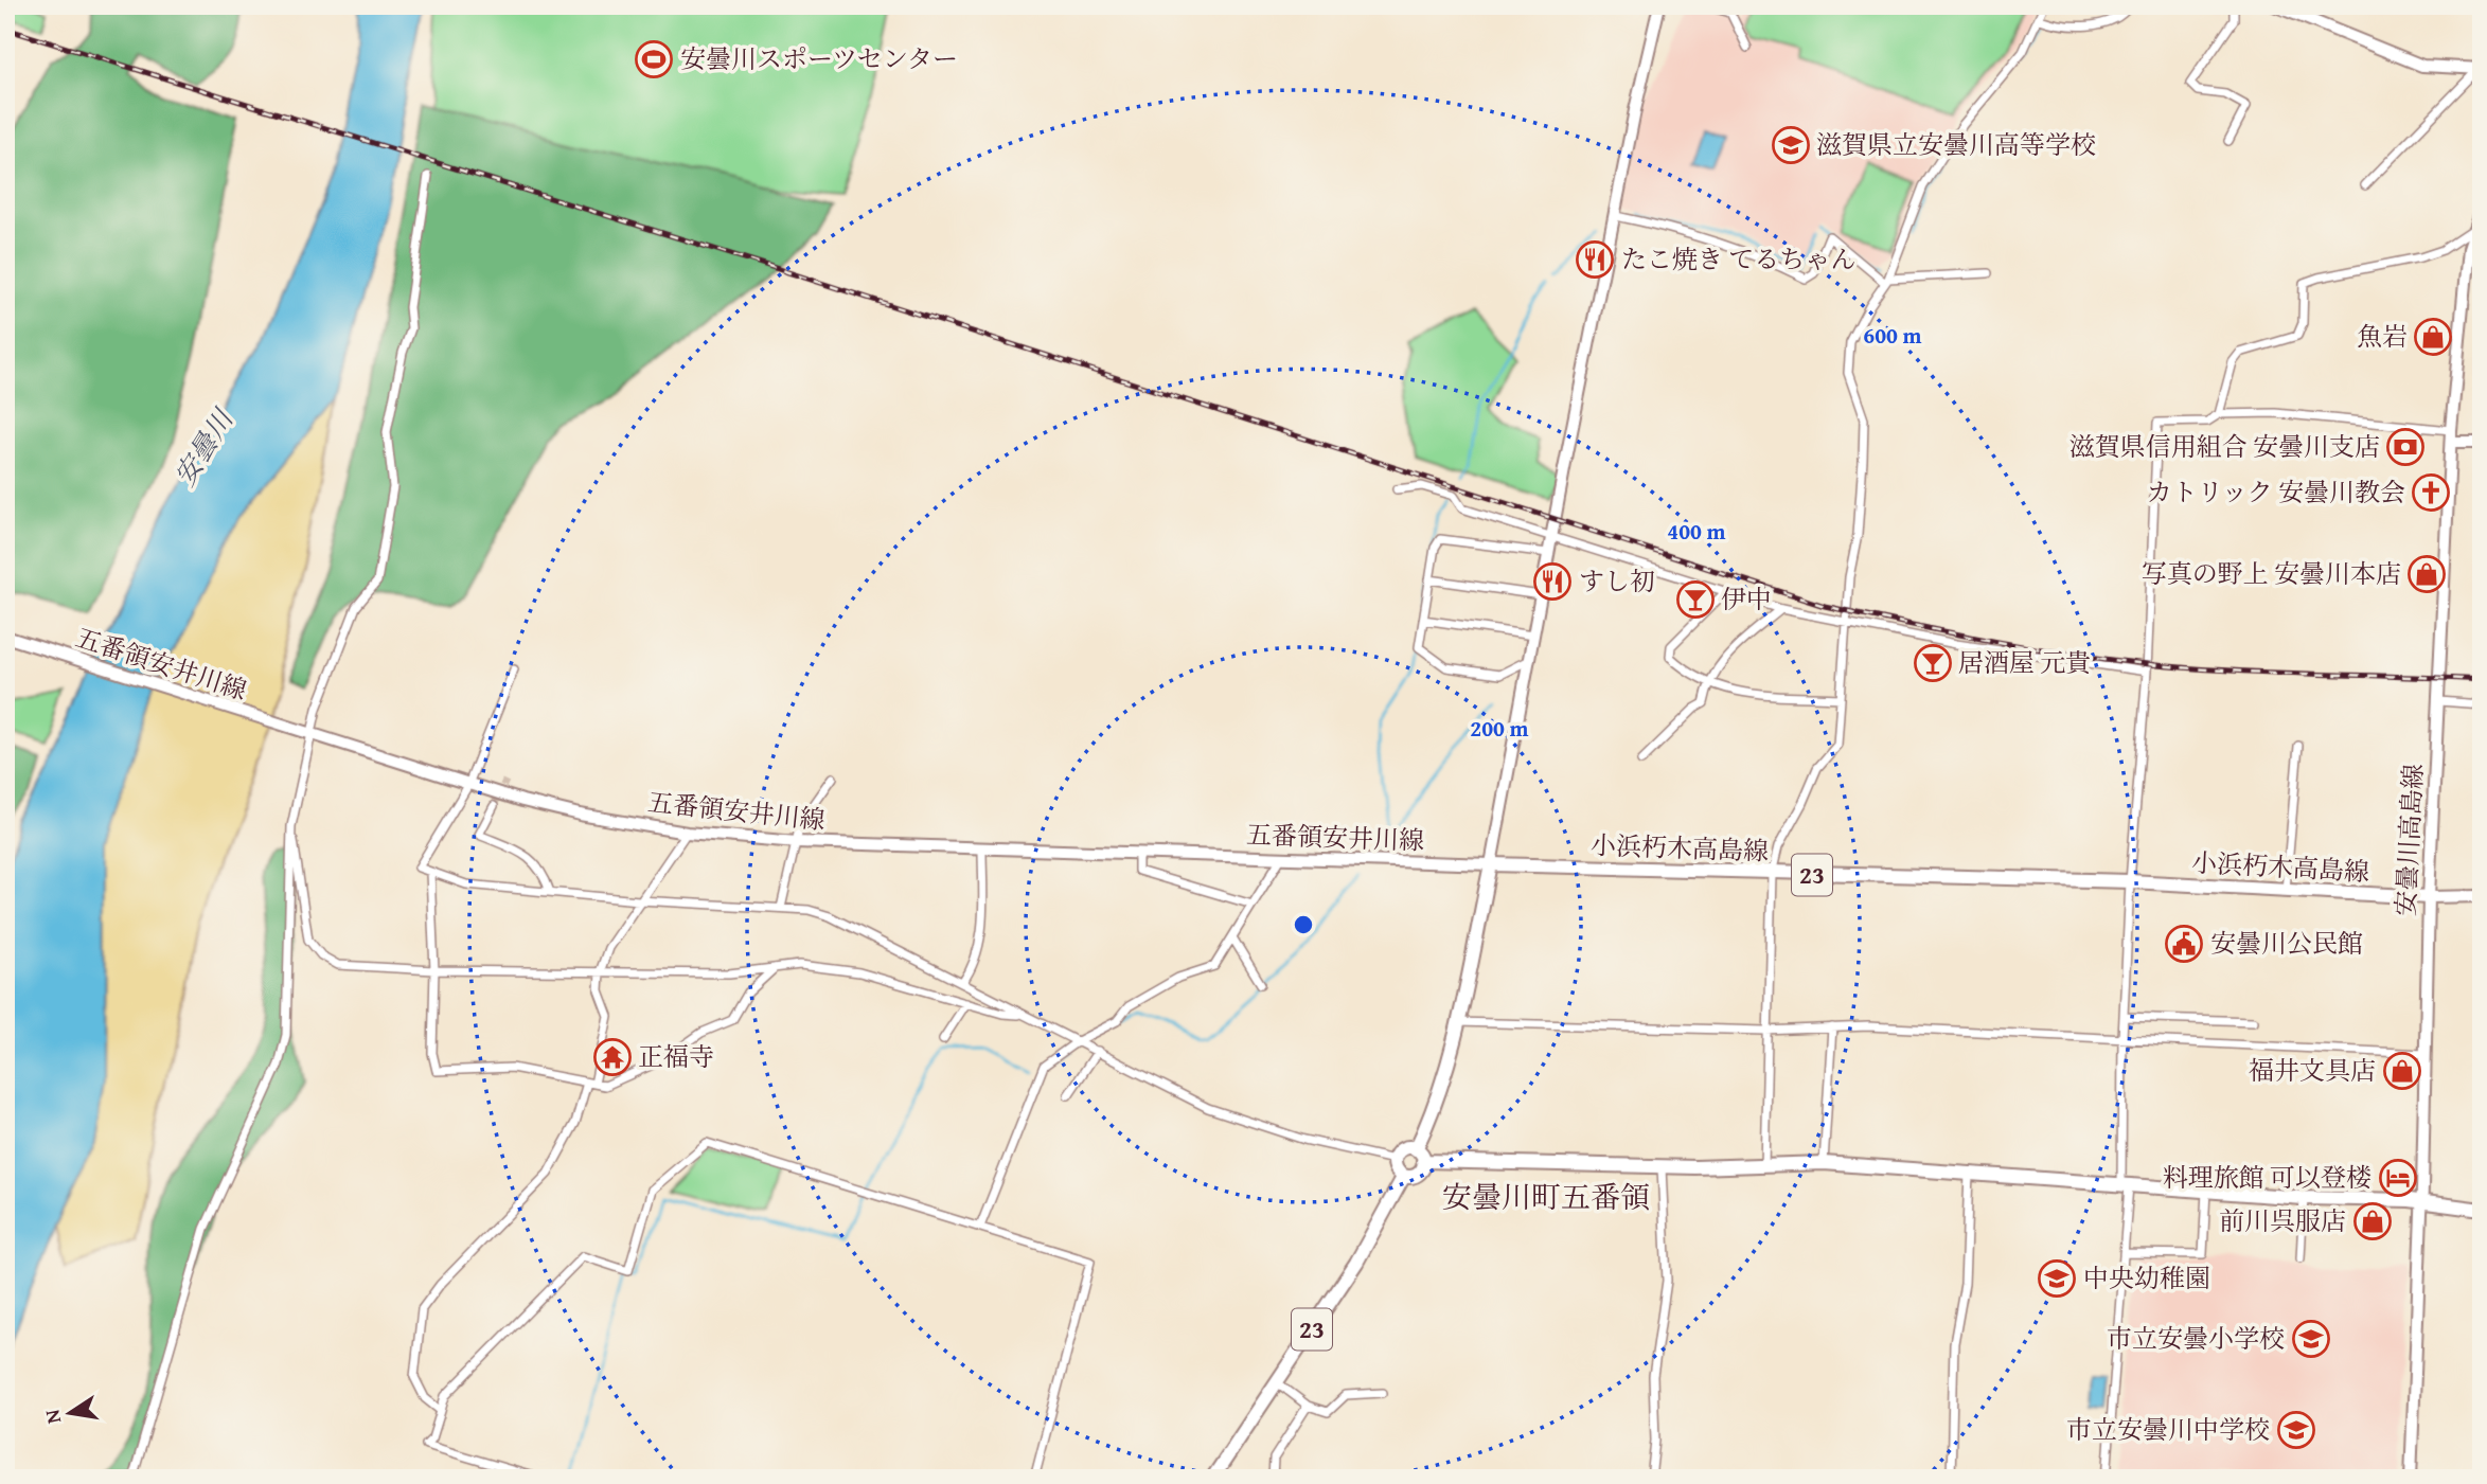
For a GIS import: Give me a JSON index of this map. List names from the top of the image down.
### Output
{
  "streets": {
    "main road": [
      "五番領安井川線",
      "安曇川高島線",
      "小浜朽木高島線",
      "23"
    ]
  },
  "crossings": [
    ["五番領安井川線", "小浜朽木高島線"],
    ["五番領安井川線", "23"],
    ["安曇川高島線", "小浜朽木高島線"],
    ["小浜朽木高島線", "23"]
  ],
  "districts": ["安曇川町五番領"],
  "water": ["安曇川"],
  "places": {
    "sports": ["安曇川スポーツセンター"],
    "school or university": [
      "滋賀県立安曇川高等学校",
      "中央幼稚園",
      "市立安曇小学校",
      "市立安曇川中学校"
    ],
    "restaurant": ["たこ焼き てるちゃん", "すし初"],
    "shop": [
      "魚岩",
      "写真の野上 安曇川本店",
      "福井文具店",
      "前川呉服店"
    ],
    "bank": ["滋賀県信用組合 安曇川支店"],
    "church": ["カトリック 安曇川教会"],
    "bar": ["伊中", "居酒屋 元貴"],
    "public building": ["安曇川公民館"],
    "temple": ["正福寺"],
    "hotel": ["料理旅館 可以登楼"]
  },
  "north": "left",
  "rings": ["600 m", "400 m", "200 m"]
}
